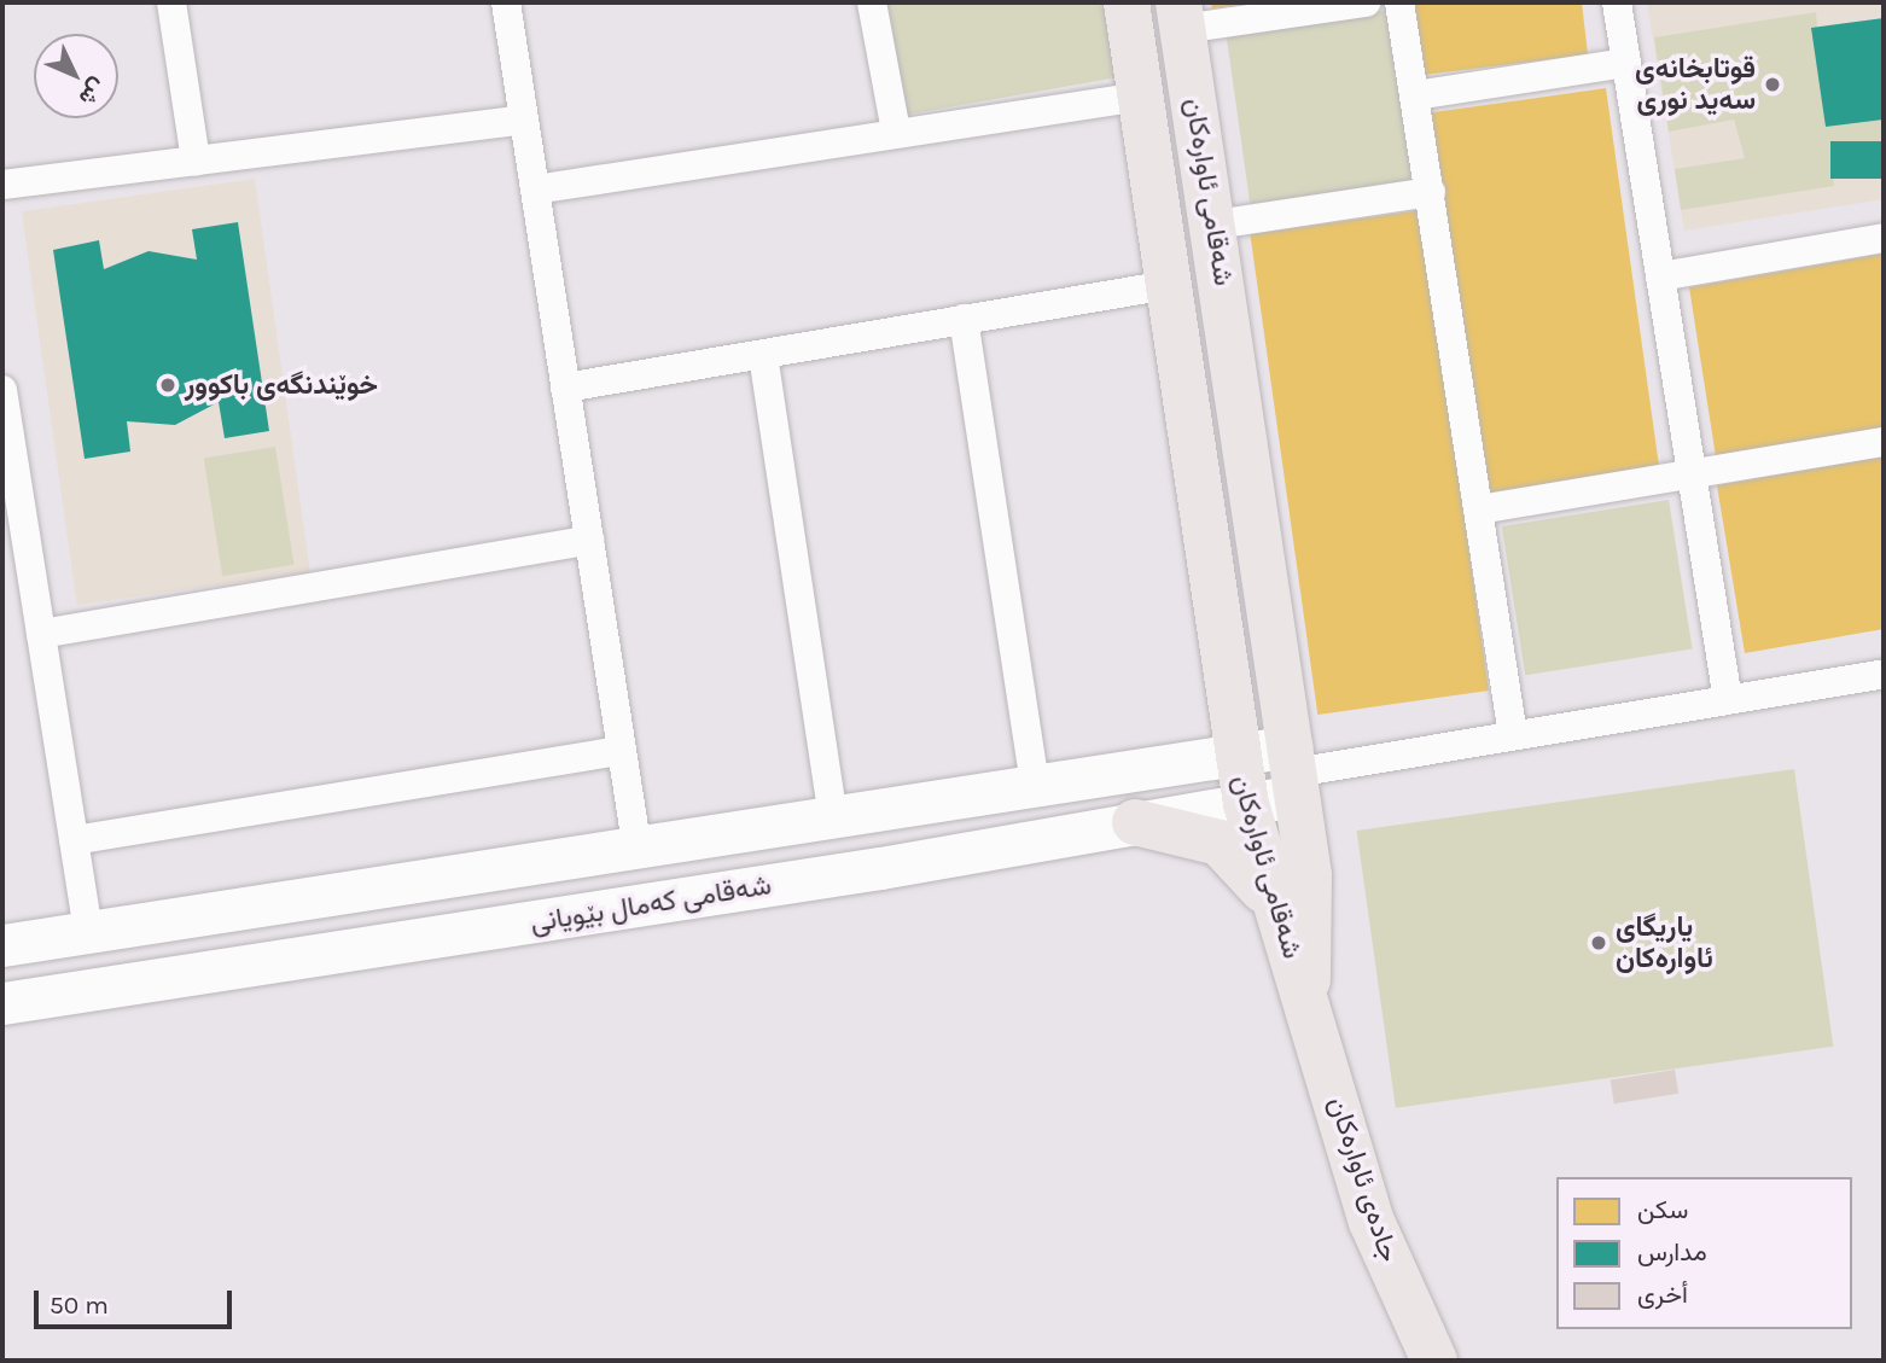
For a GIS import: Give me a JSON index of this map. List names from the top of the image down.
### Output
{
  "streets": {
    "main road": ["شەقامی ئاوارەکان", "شەقامی کەمال بێویانی", "جادەی ئاوارەکان"]
  },
  "crossings": [
    ["شەقامی ئاوارەکان", "شەقامی کەمال بێویانی"],
    ["شەقامی ئاوارەکان", "جادەی ئاوارەکان"]
  ],
  "places": ["قوتابخانەی سەید نوری", "خوێندنگەی باکوور", "یاریگای ئاوارەکان"],
  "legend": ["سكن", "مدارس", "أخرى"],
  "scale_bar": "50 m",
  "north": "bottom right"
}
